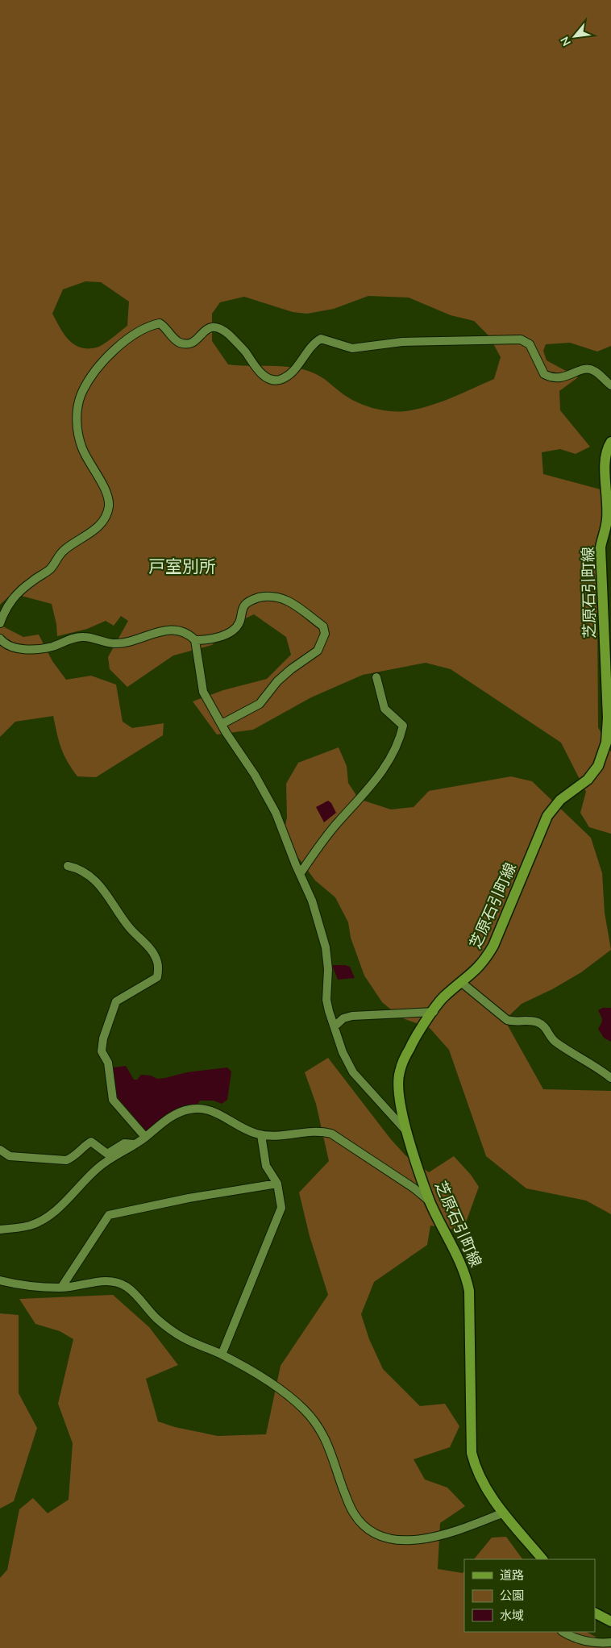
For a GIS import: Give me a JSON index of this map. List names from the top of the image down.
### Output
{
  "streets": {
    "main road": ["芝原石引町線"]
  },
  "districts": ["戸室別所"],
  "legend": ["道路", "公園", "水域"],
  "north": "bottom left"
}
